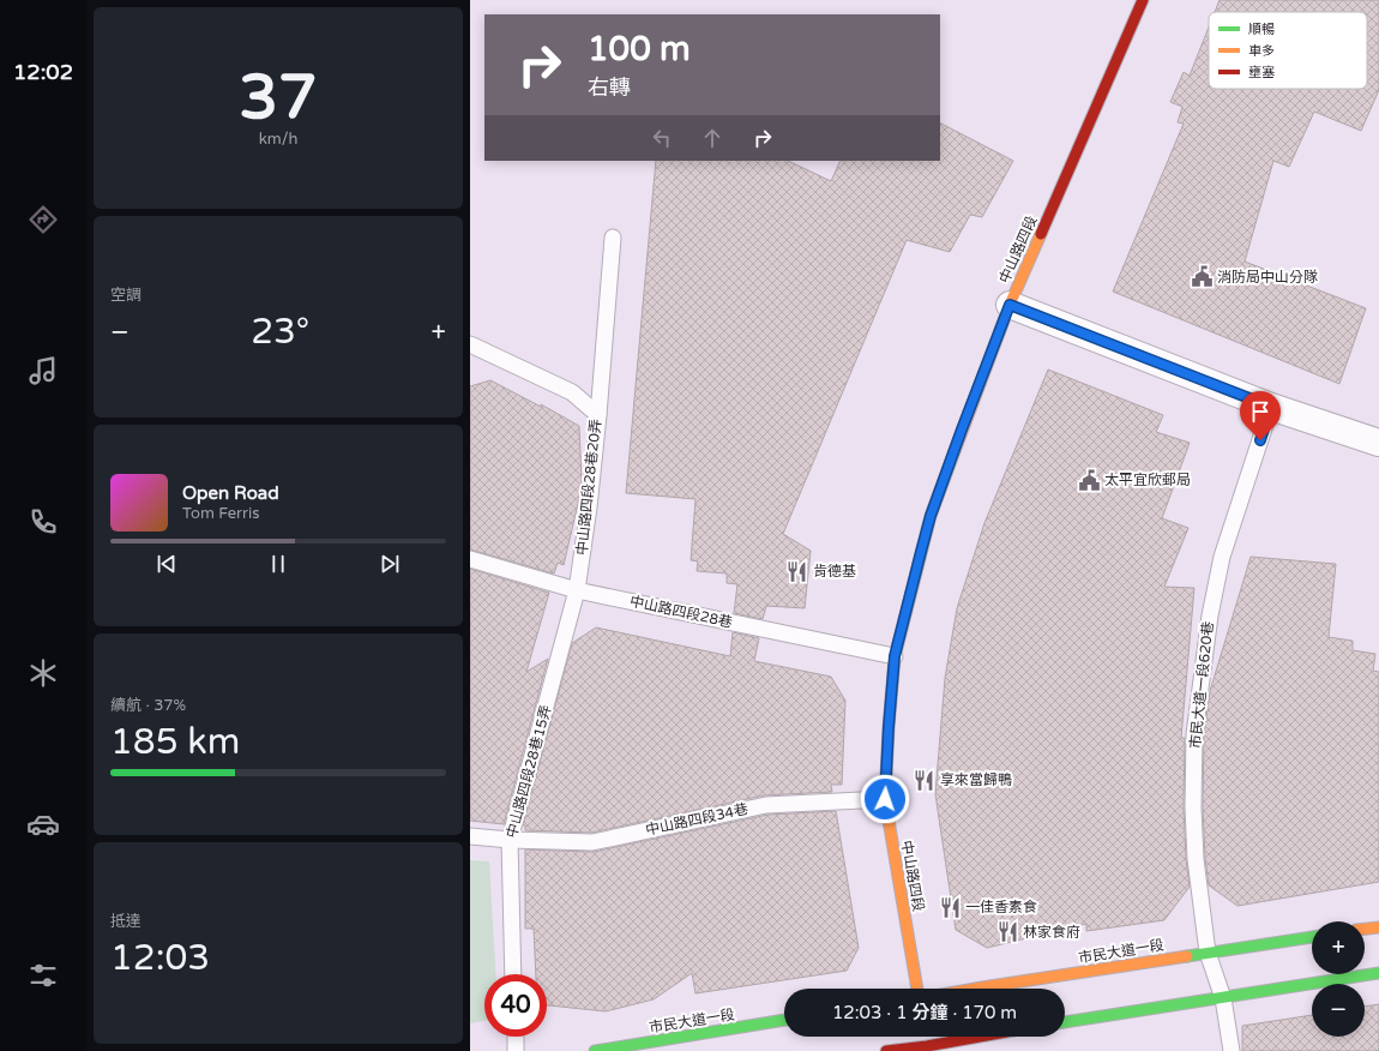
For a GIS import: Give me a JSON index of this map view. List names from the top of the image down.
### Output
{
  "streets": {
    "street": ["中山路四段", "市民大道一段"],
    "lane": [
      "中山路四段28巷20弄",
      "中山路四段28巷",
      "市民大道一段620巷",
      "中山路四段28巷15弄",
      "中山路四段34巷"
    ]
  },
  "crossings": [
    ["中山路四段", "中山路四段28巷"],
    ["中山路四段", "中山路四段34巷"],
    ["中山路四段28巷20弄", "中山路四段28巷"],
    ["中山路四段28巷20弄", "中山路四段28巷15弄"],
    ["中山路四段28巷", "中山路四段28巷15弄"],
    ["市民大道一段620巷", "市民大道一段"],
    ["中山路四段28巷15弄", "中山路四段34巷"]
  ],
  "places": {
    "public building": ["消防局中山分隊", "太平宜欣郵局"],
    "restaurant": [
      "肯德基",
      "享來當歸鴨",
      "一佳香素食",
      "林家食府"
    ]
  },
  "legend": ["順暢", "車多", "壅塞"],
  "page": {
    "tabs": "12:02",
    "tile": [
      ["37", "km/h"],
      "空調",
      ["續航 · 37%", "185 km"],
      ["抵達", "12:03"]
    ],
    "turn": ["100 m", "右轉"],
    "heat": ["−", "23°", "+"],
    "song": ["Open Road", "Tom Ferris"],
    "map_buttons": ["+", "−"],
    "limit": "40",
    "trip": "12:03 · 1 分鐘 · 170 m"
  }
}
